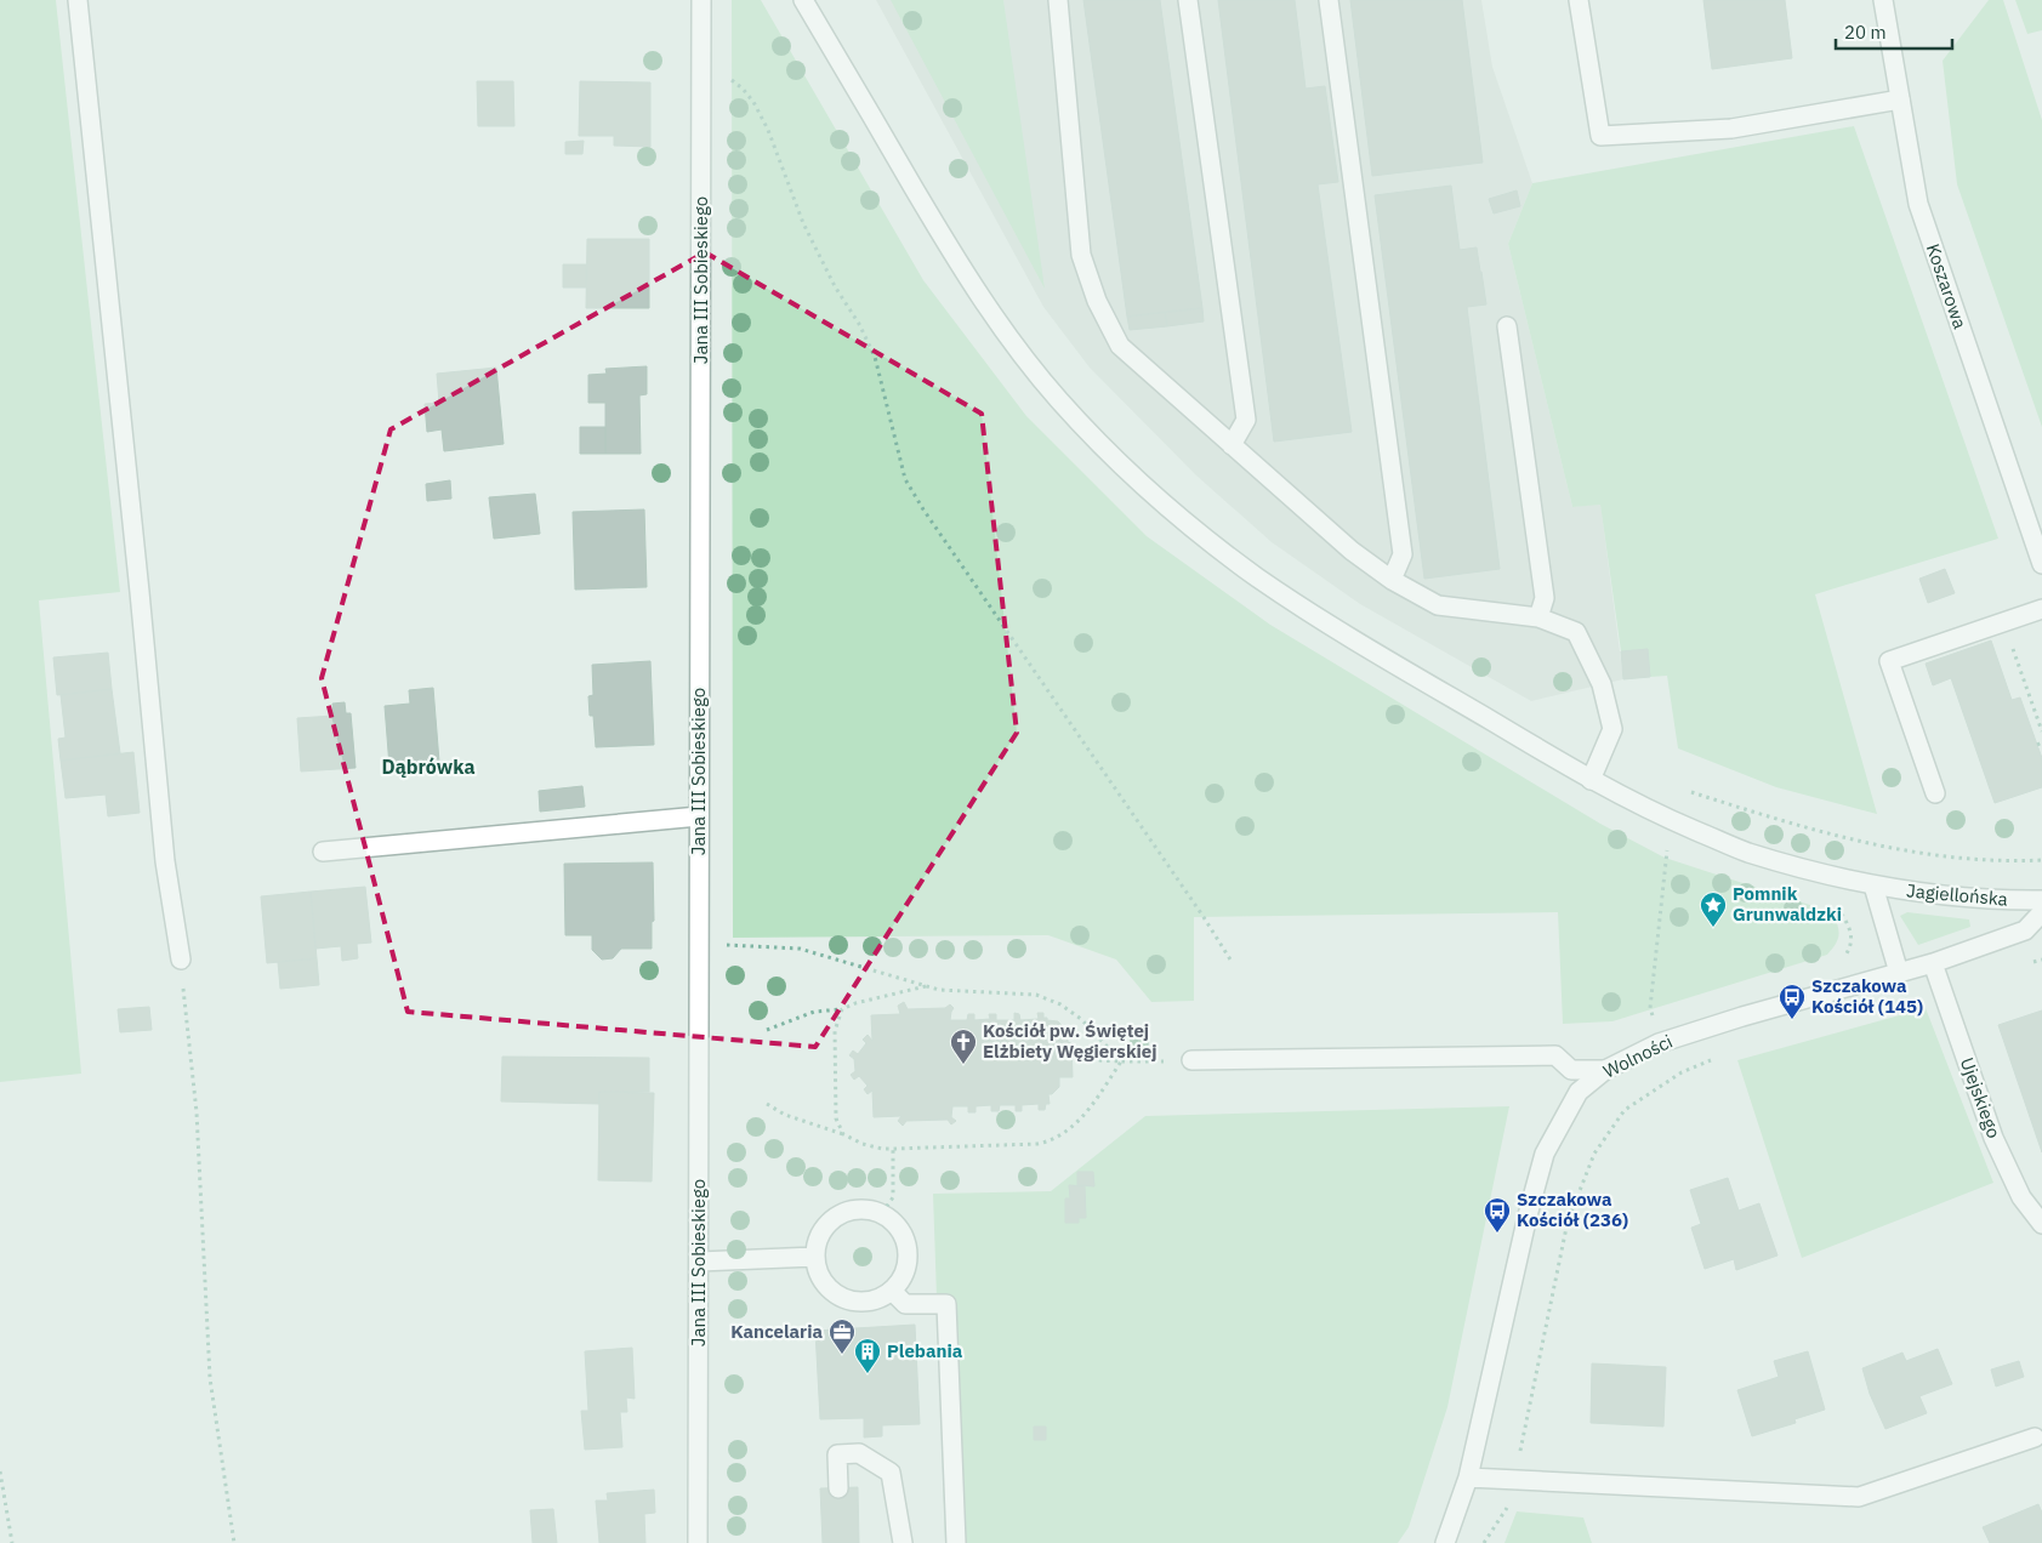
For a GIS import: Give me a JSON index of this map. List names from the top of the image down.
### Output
{
  "streets": {
    "street": [
      "Jana III Sobieskiego",
      "Koszarowa",
      "Jagiellońska",
      "Wolności",
      "Ujejskiego"
    ]
  },
  "crossings": [
    ["Wolności", "Ujejskiego"]
  ],
  "districts": ["Dąbrówka"],
  "places": {
    "place": ["Pomnik Grunwaldzki"],
    "bus stop": ["Szczakowa Kościół (145)", "Szczakowa Kościół (236)"],
    "church": ["Kościół pw. Świętej Elżbiety Węgierskiej"],
    "office": ["Kancelaria"],
    "building": ["Plebania"]
  },
  "scale_bar": "20 m"
}
